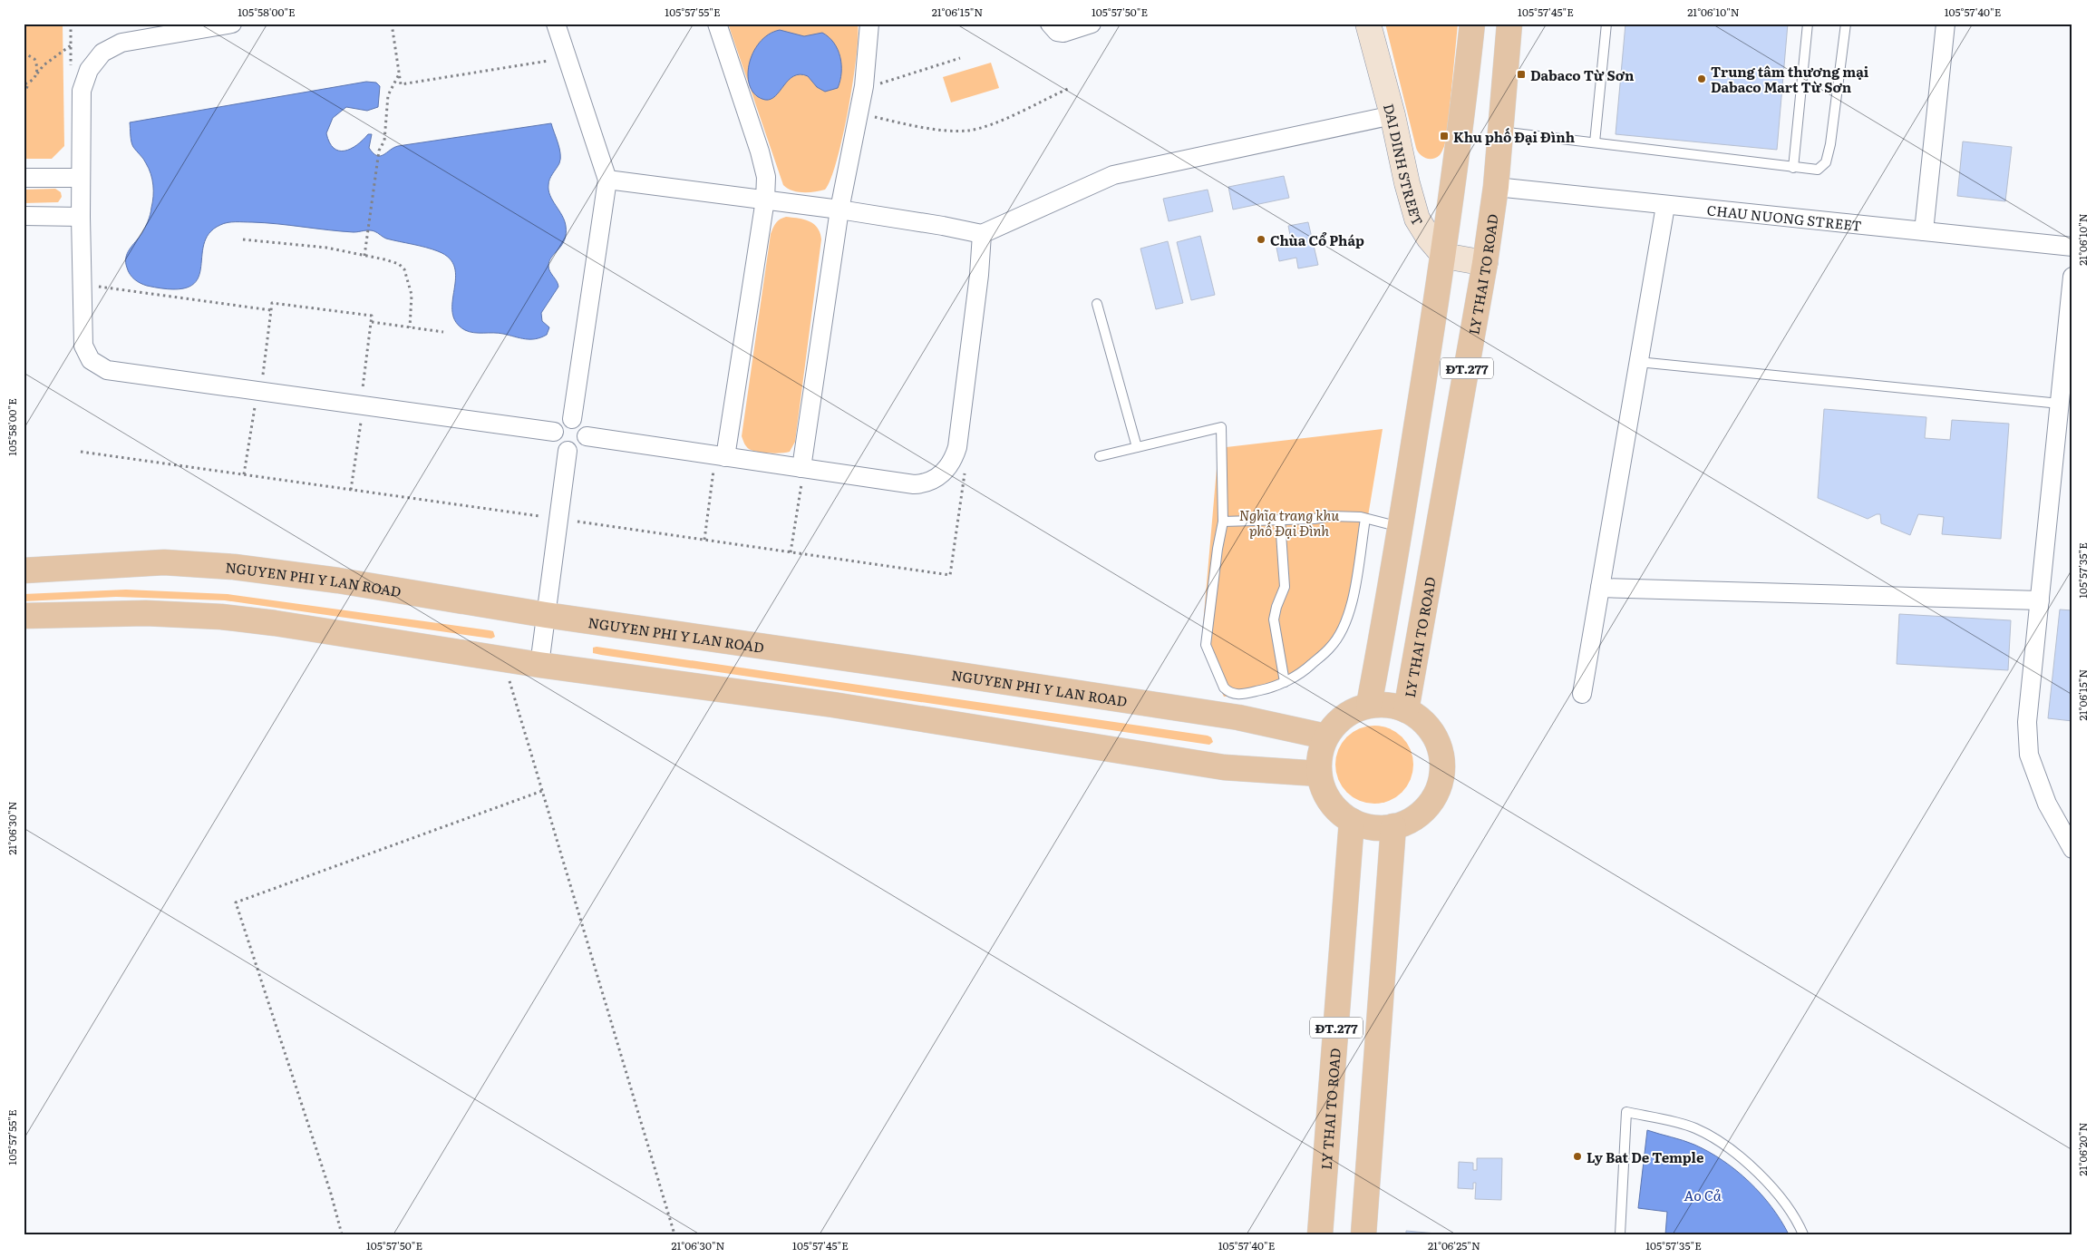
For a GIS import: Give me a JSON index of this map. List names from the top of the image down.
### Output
{
  "streets": {
    "main road": ["LY THAI TO ROAD", "ĐT.277", "NGUYEN PHI Y LAN ROAD"],
    "street": ["DAI DINH STREET", "CHAU NUONG STREET"]
  },
  "crossings": [
    ["DAI DINH STREET", "ĐT.277"],
    ["CHAU NUONG STREET", "LY THAI TO ROAD"],
    ["LY THAI TO ROAD", "ĐT.277"],
    ["LY THAI TO ROAD", "NGUYEN PHI Y LAN ROAD"],
    ["ĐT.277", "NGUYEN PHI Y LAN ROAD"]
  ],
  "water": ["Ao Cả"],
  "parks": ["Nghĩa trang khu phố Đại Đình"],
  "places": {
    "transit": ["Dabaco Từ Sơn", "Khu phố Đại Đình"],
    "other": ["Trung tâm thương mại Dabaco Mart Từ Sơn", "Chùa Cổ Pháp", "Ly Bat De Temple"]
  },
  "coordinates": [
    "105°58'00\"E",
    "105°57'55\"E",
    "21°06'15\"N",
    "105°57'50\"E",
    "105°57'45\"E",
    "21°06'10\"N",
    "105°57'40\"E",
    "105°57'35\"E",
    "21°06'30\"N",
    "21°06'20\"N",
    "21°06'25\"N"
  ]
}
